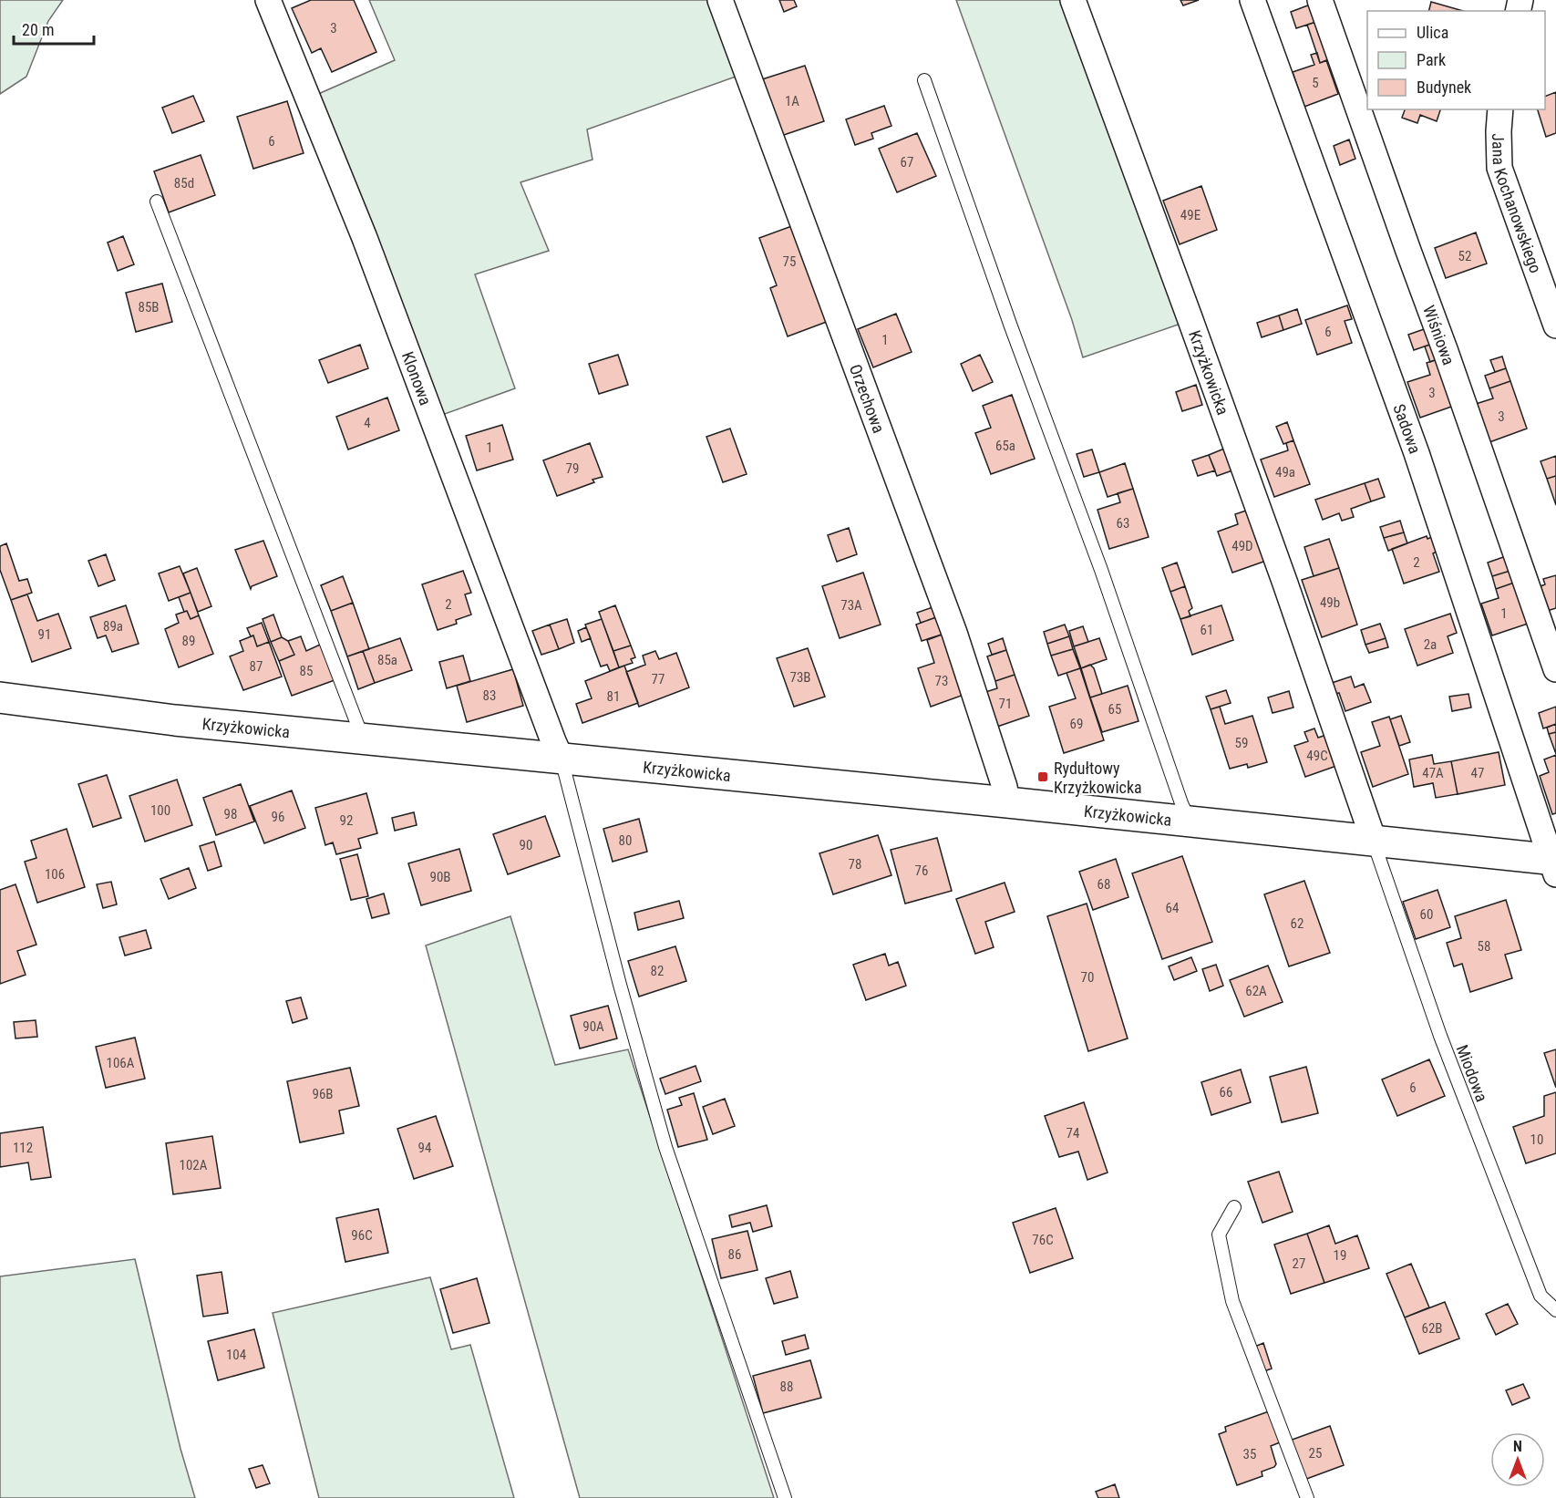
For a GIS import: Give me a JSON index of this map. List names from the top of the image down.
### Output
{
  "streets": {
    "street": [
      "Jana Kochanowskiego",
      "Wiśniowa",
      "Krzyżkowicka",
      "Klonowa",
      "Orzechowa",
      "Sadowa"
    ],
    "lane": ["Miodowa"]
  },
  "crossings": [
    ["Krzyżkowicka", "Klonowa"],
    ["Krzyżkowicka", "Orzechowa"],
    ["Krzyżkowicka", "Sadowa"],
    ["Krzyżkowicka", "Miodowa"]
  ],
  "places": {
    "transit": ["Rydułtowy Krzyżkowicka"]
  },
  "house_numbers": [
    "3",
    "5",
    "1A",
    "6",
    "67",
    "85d",
    "49E",
    "52",
    "75",
    "85B",
    "6",
    "1",
    "3",
    "3",
    "4",
    "65a",
    "1",
    "79",
    "49a",
    "63",
    "49D",
    "2",
    "49b",
    "2",
    "73A",
    "1",
    "89a",
    "61",
    "91",
    "89",
    "2a",
    "85a",
    "87",
    "85",
    "73B",
    "77",
    "73",
    "83",
    "81",
    "71",
    "65",
    "69",
    "59",
    "49C",
    "47A",
    "47",
    "100",
    "98",
    "96",
    "92",
    "80",
    "90",
    "78",
    "76",
    "106",
    "90B",
    "68",
    "64",
    "60",
    "62",
    "58",
    "82",
    "70",
    "62A",
    "90A",
    "106A",
    "6",
    "66",
    "96B",
    "74",
    "10",
    "112",
    "94",
    "102A",
    "96C",
    "76C",
    "86",
    "19",
    "27",
    "62B",
    "104",
    "88",
    "25",
    "35"
  ],
  "legend": ["Ulica", "Park", "Budynek"],
  "scale_bar": "20 m",
  "north": "top"
}
